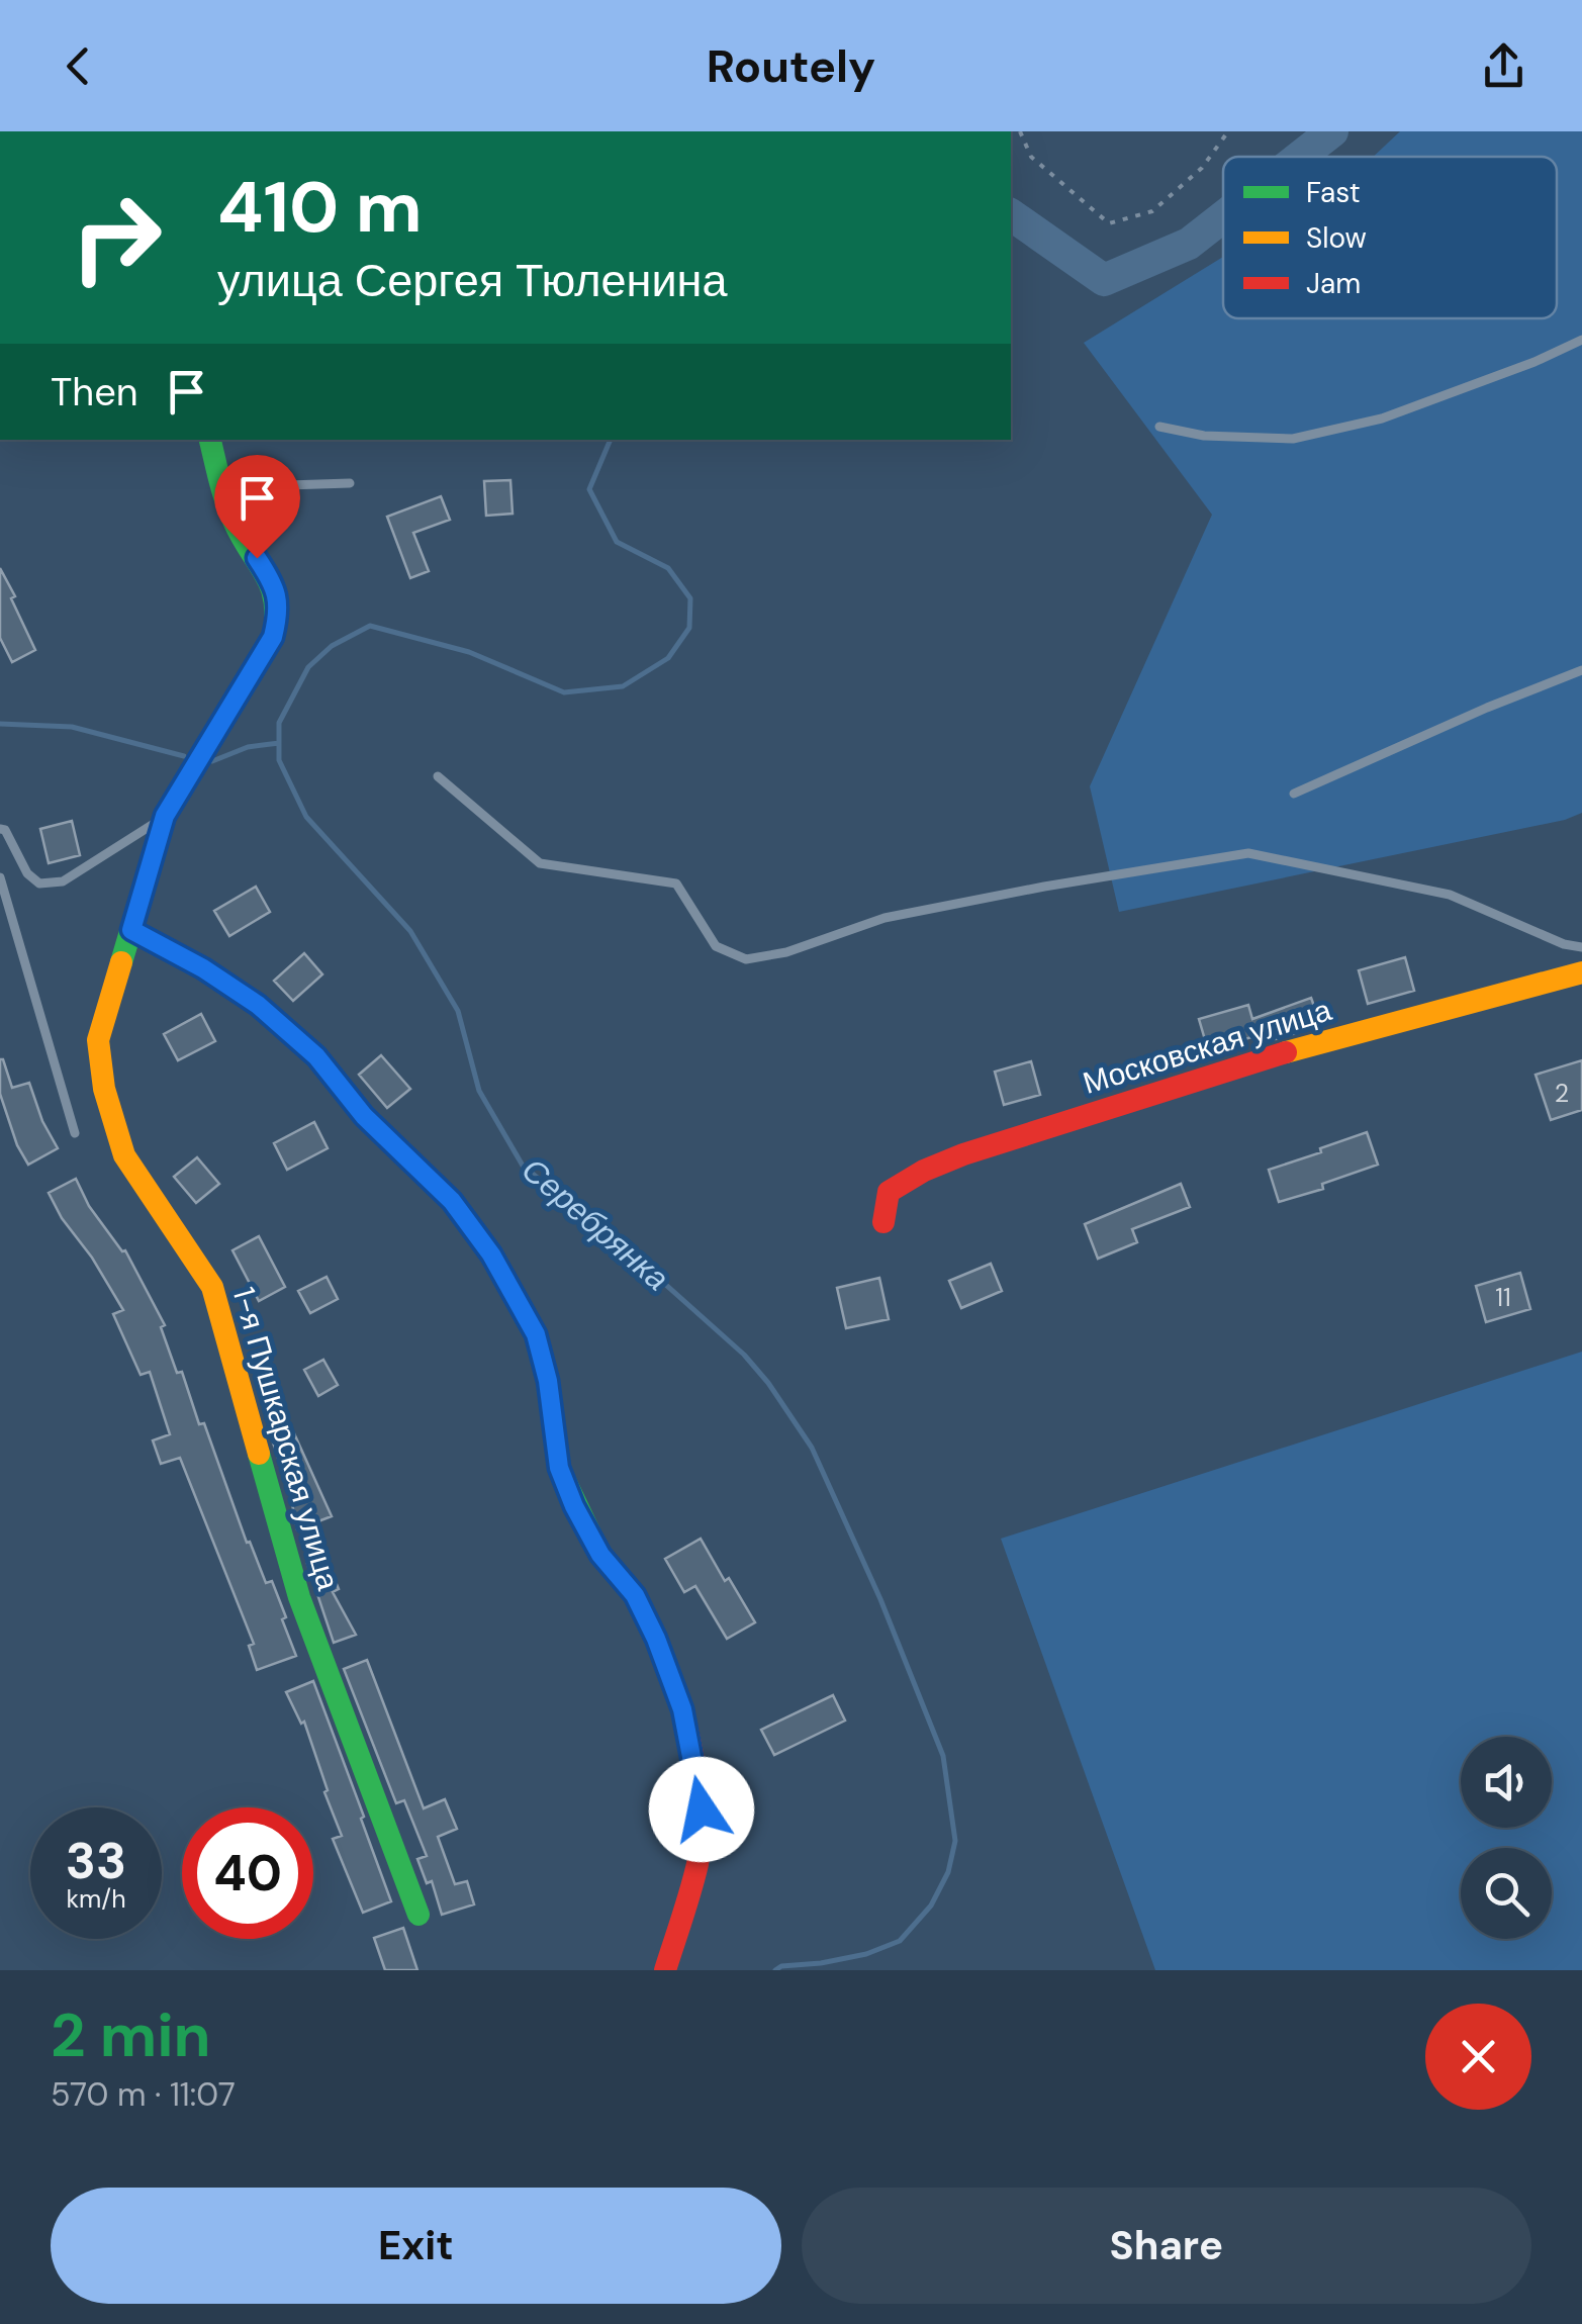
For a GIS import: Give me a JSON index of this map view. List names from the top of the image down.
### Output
{
  "streets": {
    "street": ["Московская улица", "1-я Пушкарская улица"]
  },
  "water": ["Серебрянка"],
  "house_numbers": ["2", "11"],
  "legend": ["Fast", "Slow", "Jam"],
  "page": {
    "header": "Routely",
    "turn": ["410 m", "улица Сергея Тюленина"],
    "then": "Then",
    "speed": "33 km/h",
    "limit": "40",
    "heading": ["2 min", "570 m · 11:07"],
    "buttons": ["Exit", "Share"]
  }
}
